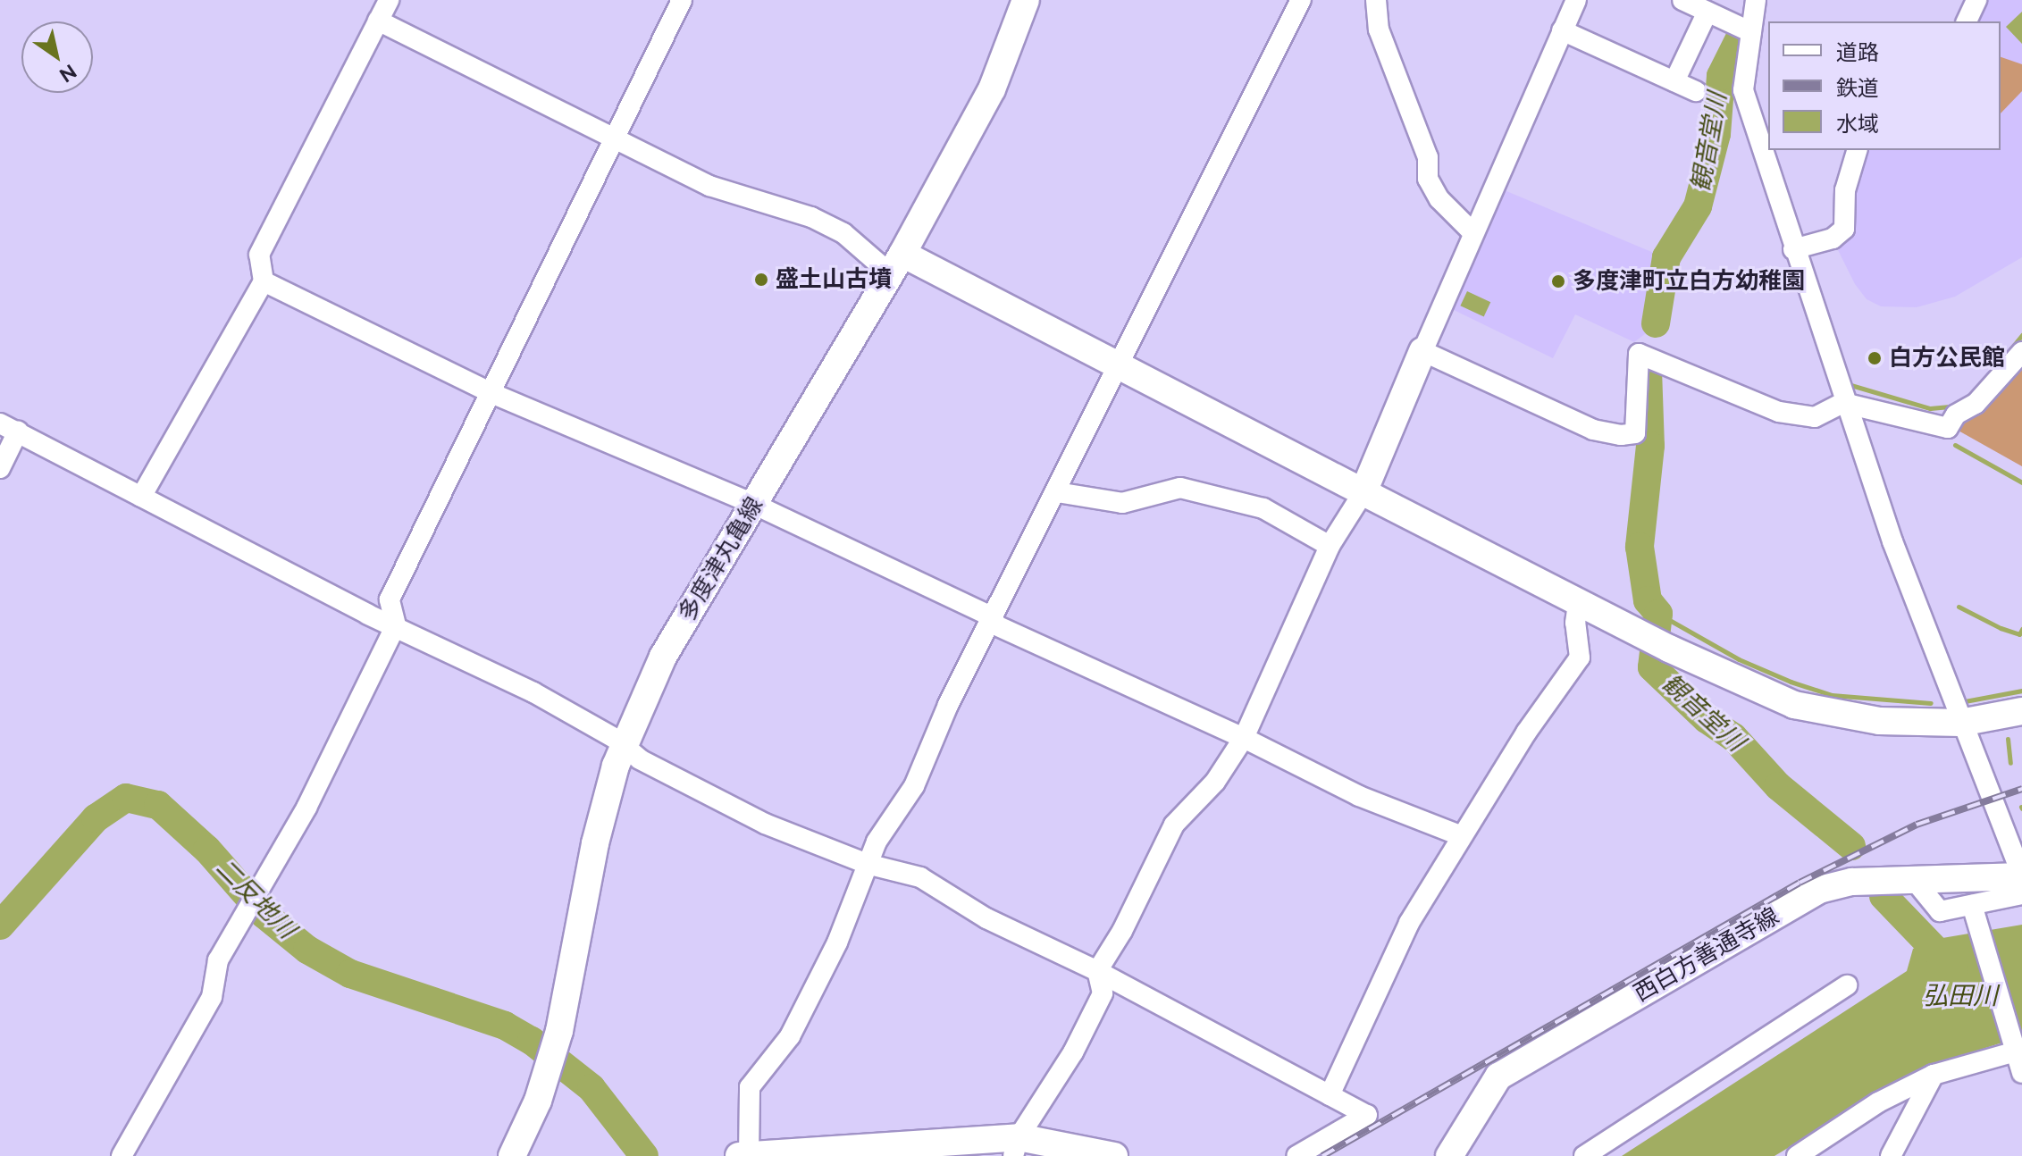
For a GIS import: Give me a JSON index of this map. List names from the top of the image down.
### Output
{
  "streets": {
    "main road": ["多度津丸亀線", "西白方善通寺線"]
  },
  "water": ["観音堂川", "二反地川", "弘田川"],
  "places": ["盛土山古墳", "多度津町立白方幼稚園", "白方公民館"],
  "legend": ["道路", "鉄道", "水域"],
  "north": "bottom right"
}
